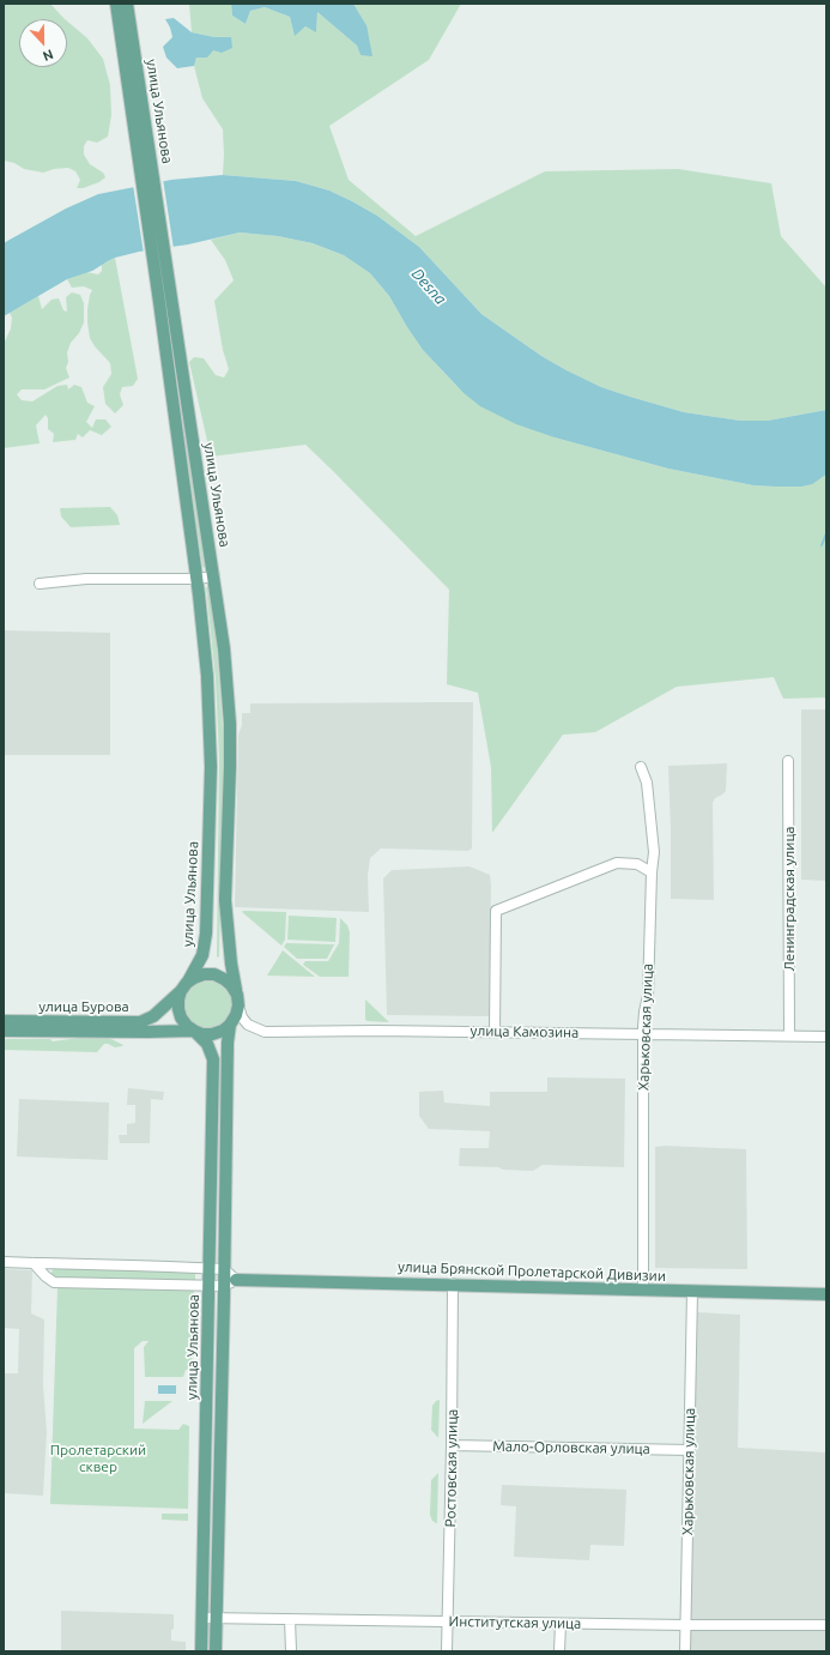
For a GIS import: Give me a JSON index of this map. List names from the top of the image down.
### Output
{
  "streets": {
    "main road": ["улица Ульянова", "улица Бурова", "улица Брянской Пролетарской Дивизии"],
    "street": [
      "Ленинградская улица",
      "Харьковская улица",
      "улица Камозина",
      "Мало-Орловская улица",
      "Ростовская улица",
      "Институтская улица"
    ]
  },
  "crossings": [
    ["улица Ульянова", "улица Бурова"],
    ["улица Ульянова", "улица Камозина"],
    ["улица Ульянова", "улица Брянской Пролетарской Дивизии"],
    ["улица Ульянова", "Институтская улица"],
    ["Ленинградская улица", "улица Камозина"],
    ["улица Бурова", "улица Камозина"],
    ["Харьковская улица", "улица Камозина"],
    ["Харьковская улица", "улица Брянской Пролетарской Дивизии"],
    ["Харьковская улица", "Мало-Орловская улица"],
    ["Харьковская улица", "Институтская улица"],
    ["улица Брянской Пролетарской Дивизии", "Ростовская улица"],
    ["Мало-Орловская улица", "Ростовская улица"],
    ["Ростовская улица", "Институтская улица"]
  ],
  "water": ["Desna"],
  "parks": ["Пролетарский сквер"],
  "north": "bottom"
}
